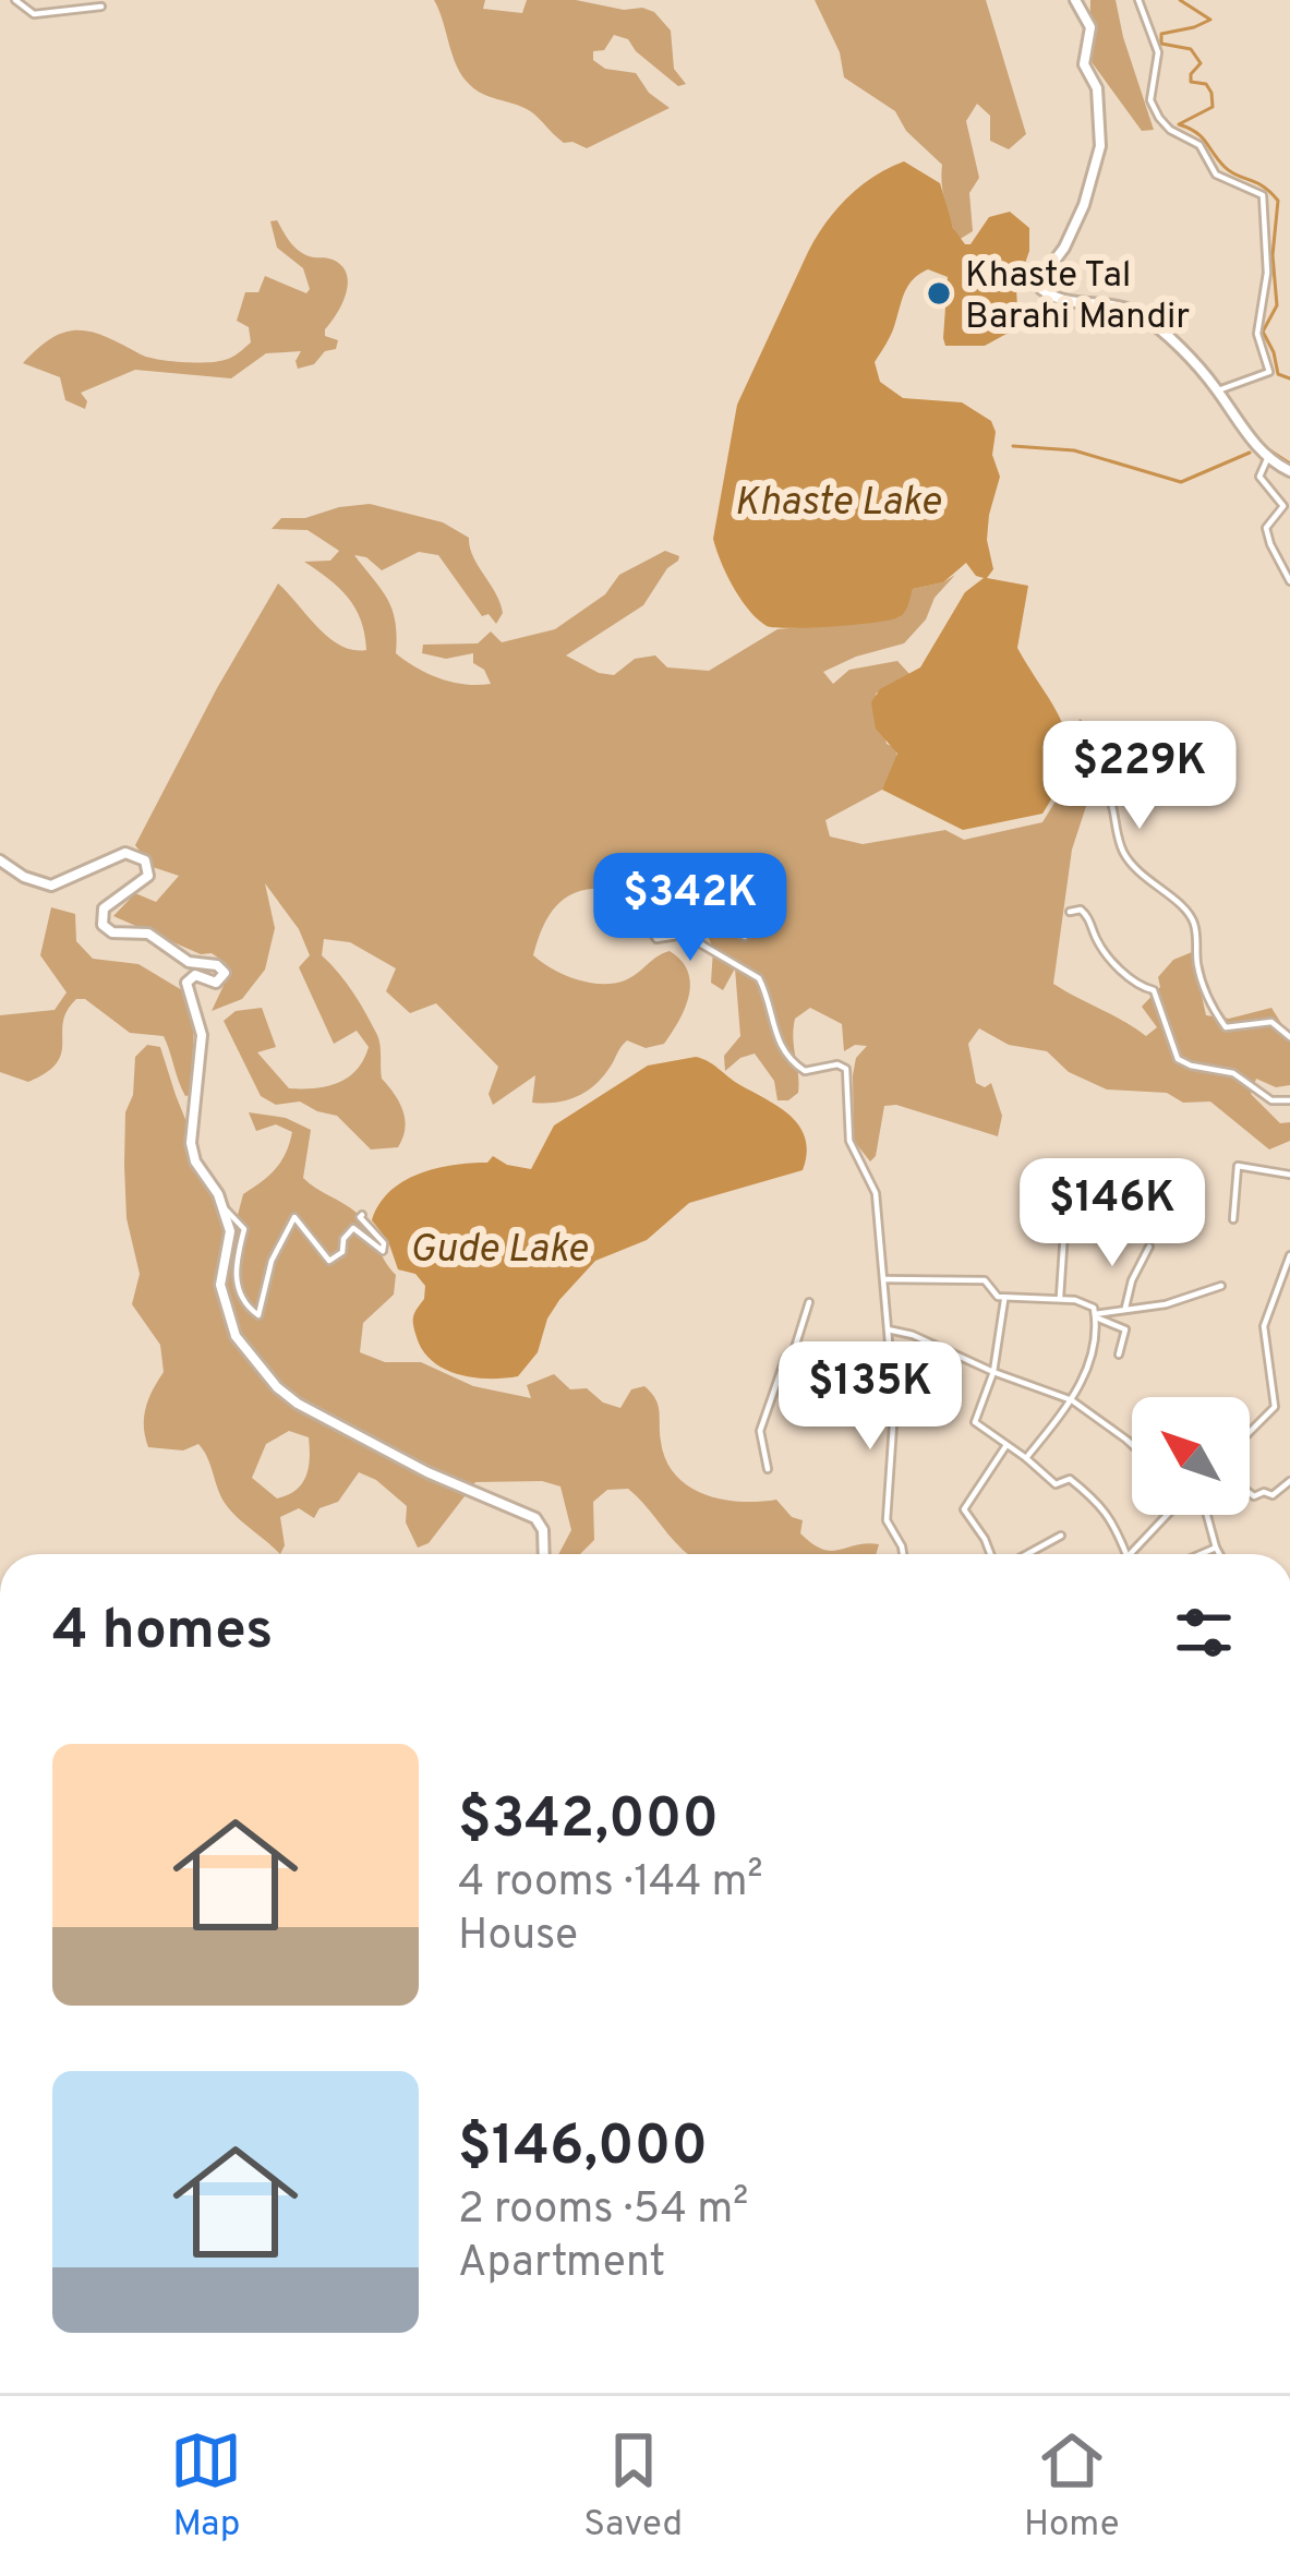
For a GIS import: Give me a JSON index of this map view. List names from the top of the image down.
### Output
{
  "water": ["Khaste Lake", "Gude Lake"],
  "places": ["Khaste Tal Barahi Mandir"],
  "north": "top left",
  "page": {
    "price": [
      "$229K",
      "$342K",
      "$146K",
      "$135K"
    ],
    "heading": "4 homes",
    "list": [
      {
        "name": "$342,000",
        "note": "4 rooms · 144 m² · House"
      },
      {
        "name": "$146,000",
        "note": "2 rooms · 54 m² · Apartment"
      }
    ],
    "tabs": ["Map", "Saved", "Home"]
  }
}
